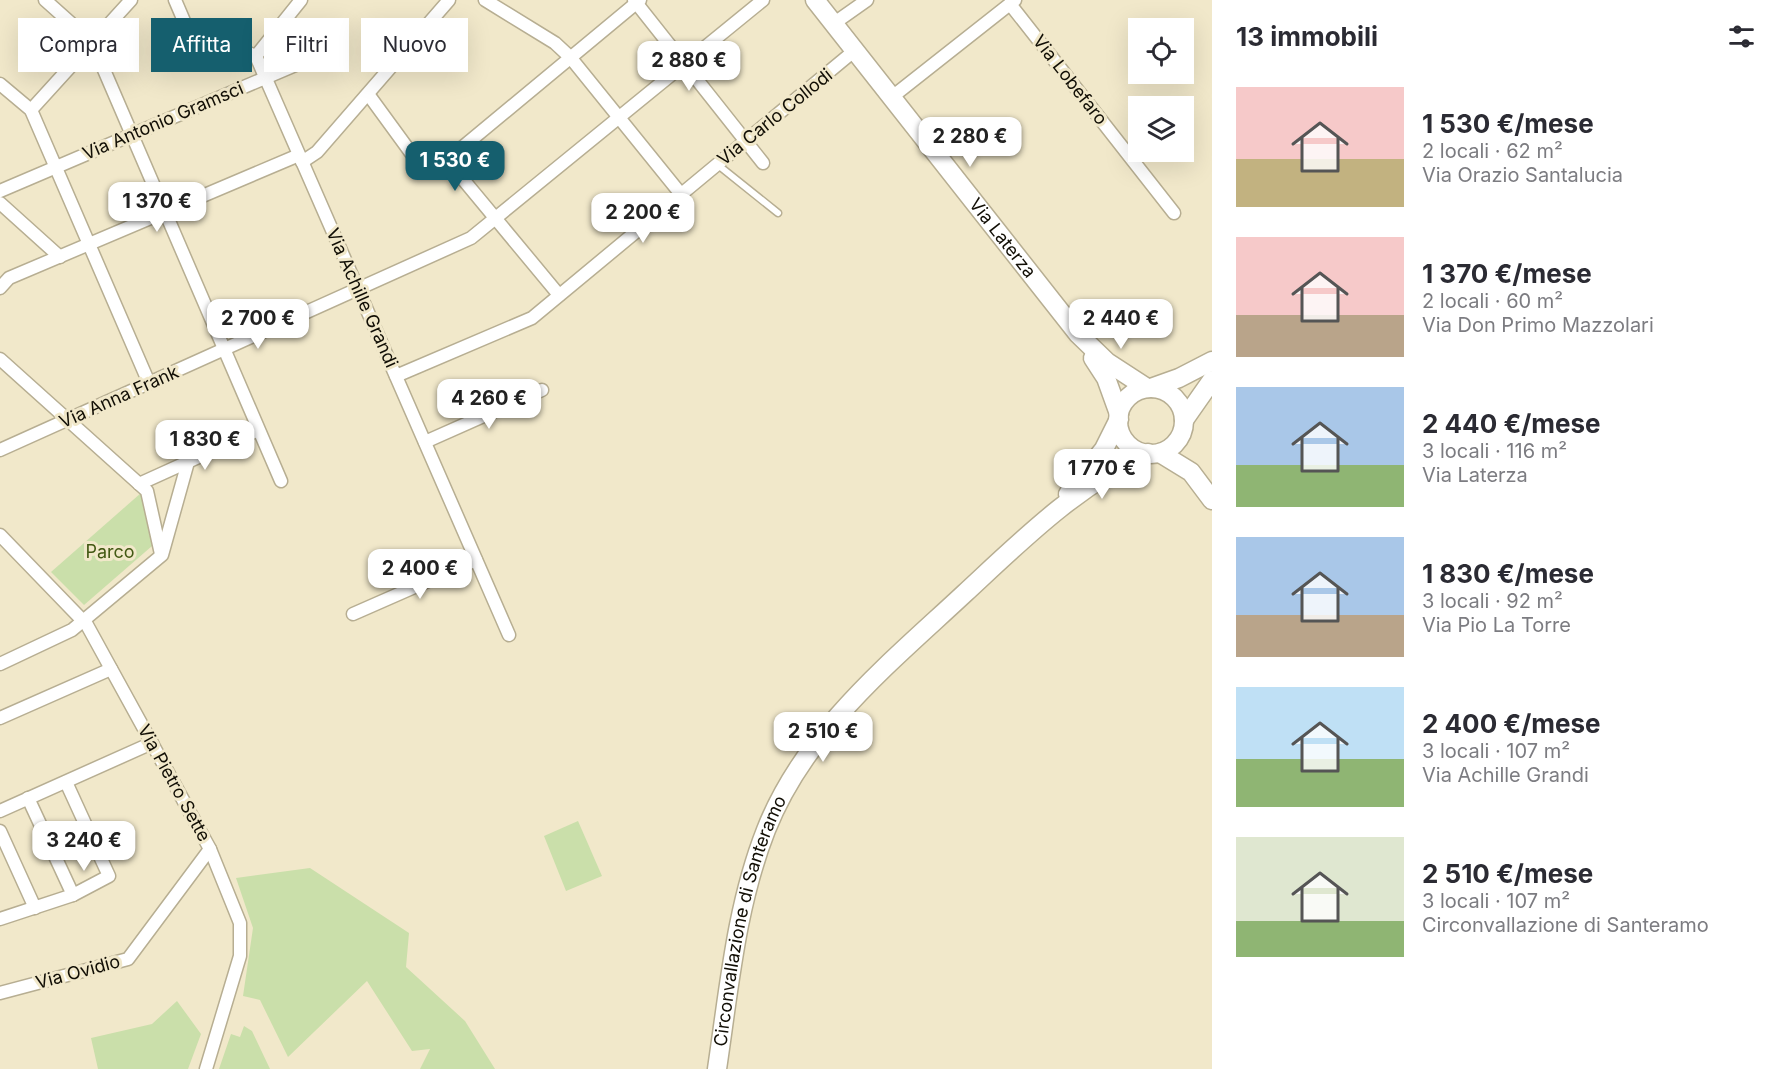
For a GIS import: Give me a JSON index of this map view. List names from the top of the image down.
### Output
{
  "streets": {
    "main road": ["Via Laterza", "Circonvallazione di Santeramo"],
    "street": [
      "Via Lobefaro",
      "Via Carlo Collodi",
      "Via Antonio Gramsci",
      "Via Achille Grandi",
      "Via Anna Frank",
      "Via Pietro Sette",
      "Via Ovidio"
    ]
  },
  "crossings": [
    ["Via Carlo Collodi", "Via Laterza"],
    ["Via Carlo Collodi", "Via Achille Grandi"],
    ["Via Antonio Gramsci", "Via Achille Grandi"],
    ["Via Achille Grandi", "Via Anna Frank"],
    ["Via Pietro Sette", "Via Ovidio"]
  ],
  "parks": ["Parco"],
  "page": {
    "heading": "13 immobili",
    "chip": [
      "Compra",
      "Affitta",
      "Filtri",
      "Nuovo"
    ],
    "price": [
      "2 880 €",
      "2 280 €",
      "1 530 €",
      "1 370 €",
      "2 200 €",
      "2 700 €",
      "2 440 €",
      "4 260 €",
      "1 830 €",
      "1 770 €",
      "2 400 €",
      "2 510 €",
      "3 240 €"
    ],
    "list": [
      {
        "name": "1 530 €/mese",
        "note": "2 locali · 62 m² · Via Orazio Santalucia"
      },
      {
        "name": "1 370 €/mese",
        "note": "2 locali · 60 m² · Via Don Primo Mazzolari"
      },
      {
        "name": "2 440 €/mese",
        "note": "3 locali · 116 m² · Via Laterza"
      },
      {
        "name": "1 830 €/mese",
        "note": "3 locali · 92 m² · Via Pio La Torre"
      },
      {
        "name": "2 400 €/mese",
        "note": "3 locali · 107 m² · Via Achille Grandi"
      },
      {
        "name": "2 510 €/mese",
        "note": "3 locali · 107 m² · Circonvallazione di Santeramo"
      }
    ]
  }
}
